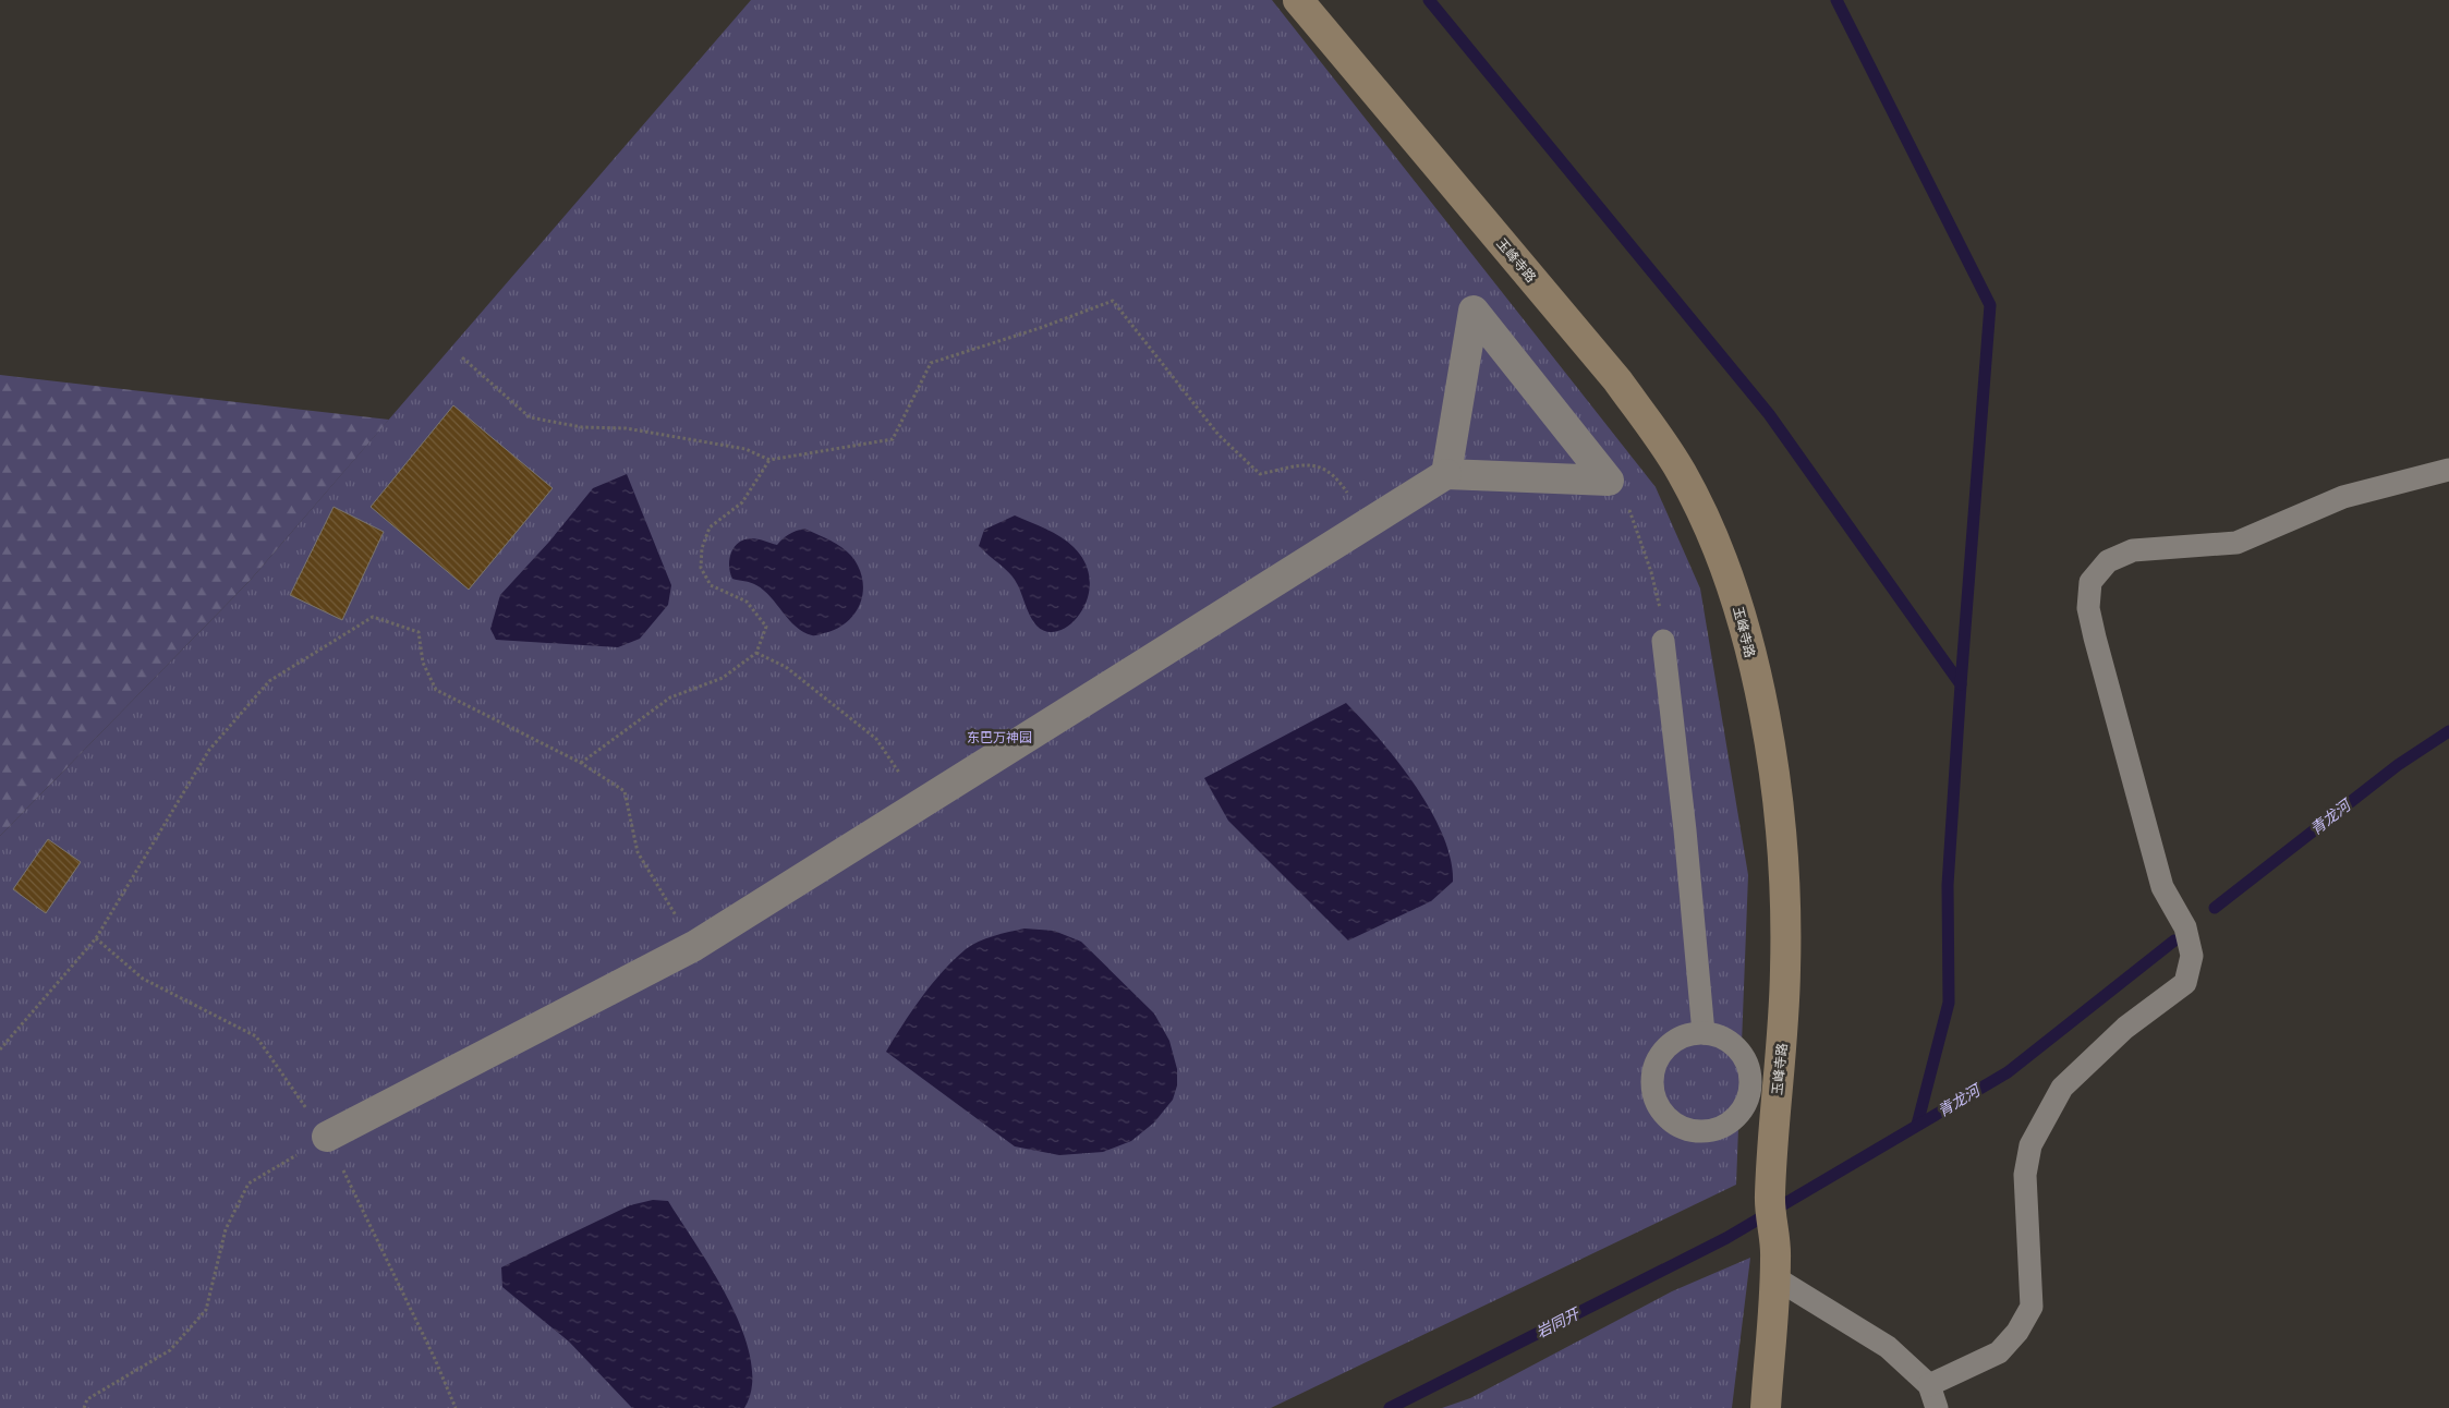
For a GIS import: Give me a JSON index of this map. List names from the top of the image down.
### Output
{
  "streets": {
    "main road": ["玉峰寺路"]
  },
  "water": ["青龙河", "岩同开"],
  "parks": ["东巴万神园"]
}
